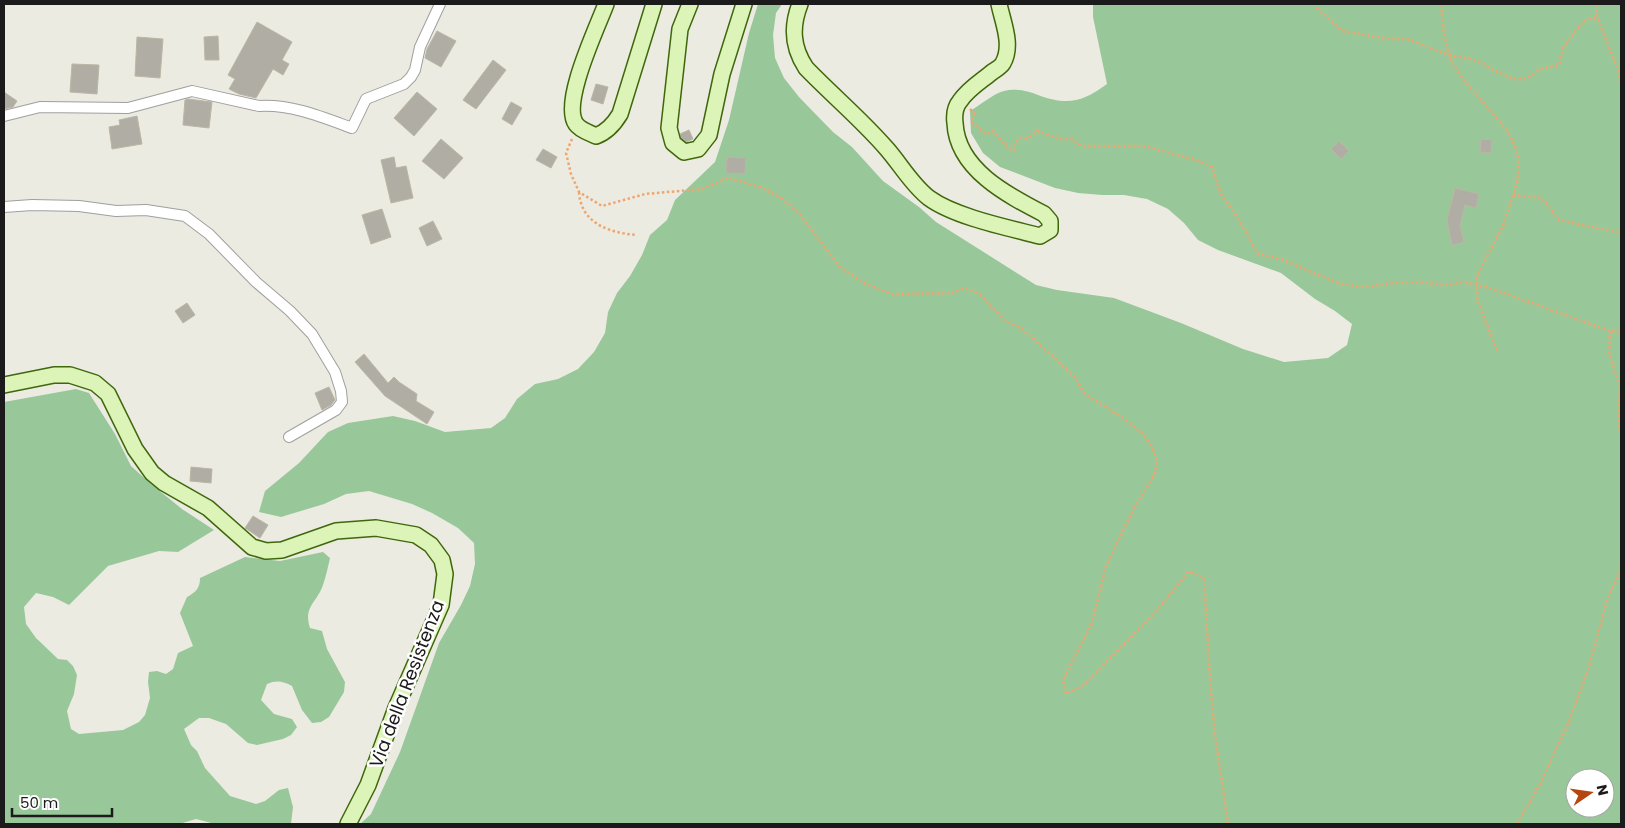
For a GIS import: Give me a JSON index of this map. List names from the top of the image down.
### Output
{
  "streets": {
    "street": ["Via della Resistenza"]
  },
  "scale_bar": "50 m",
  "north": "right"
}
